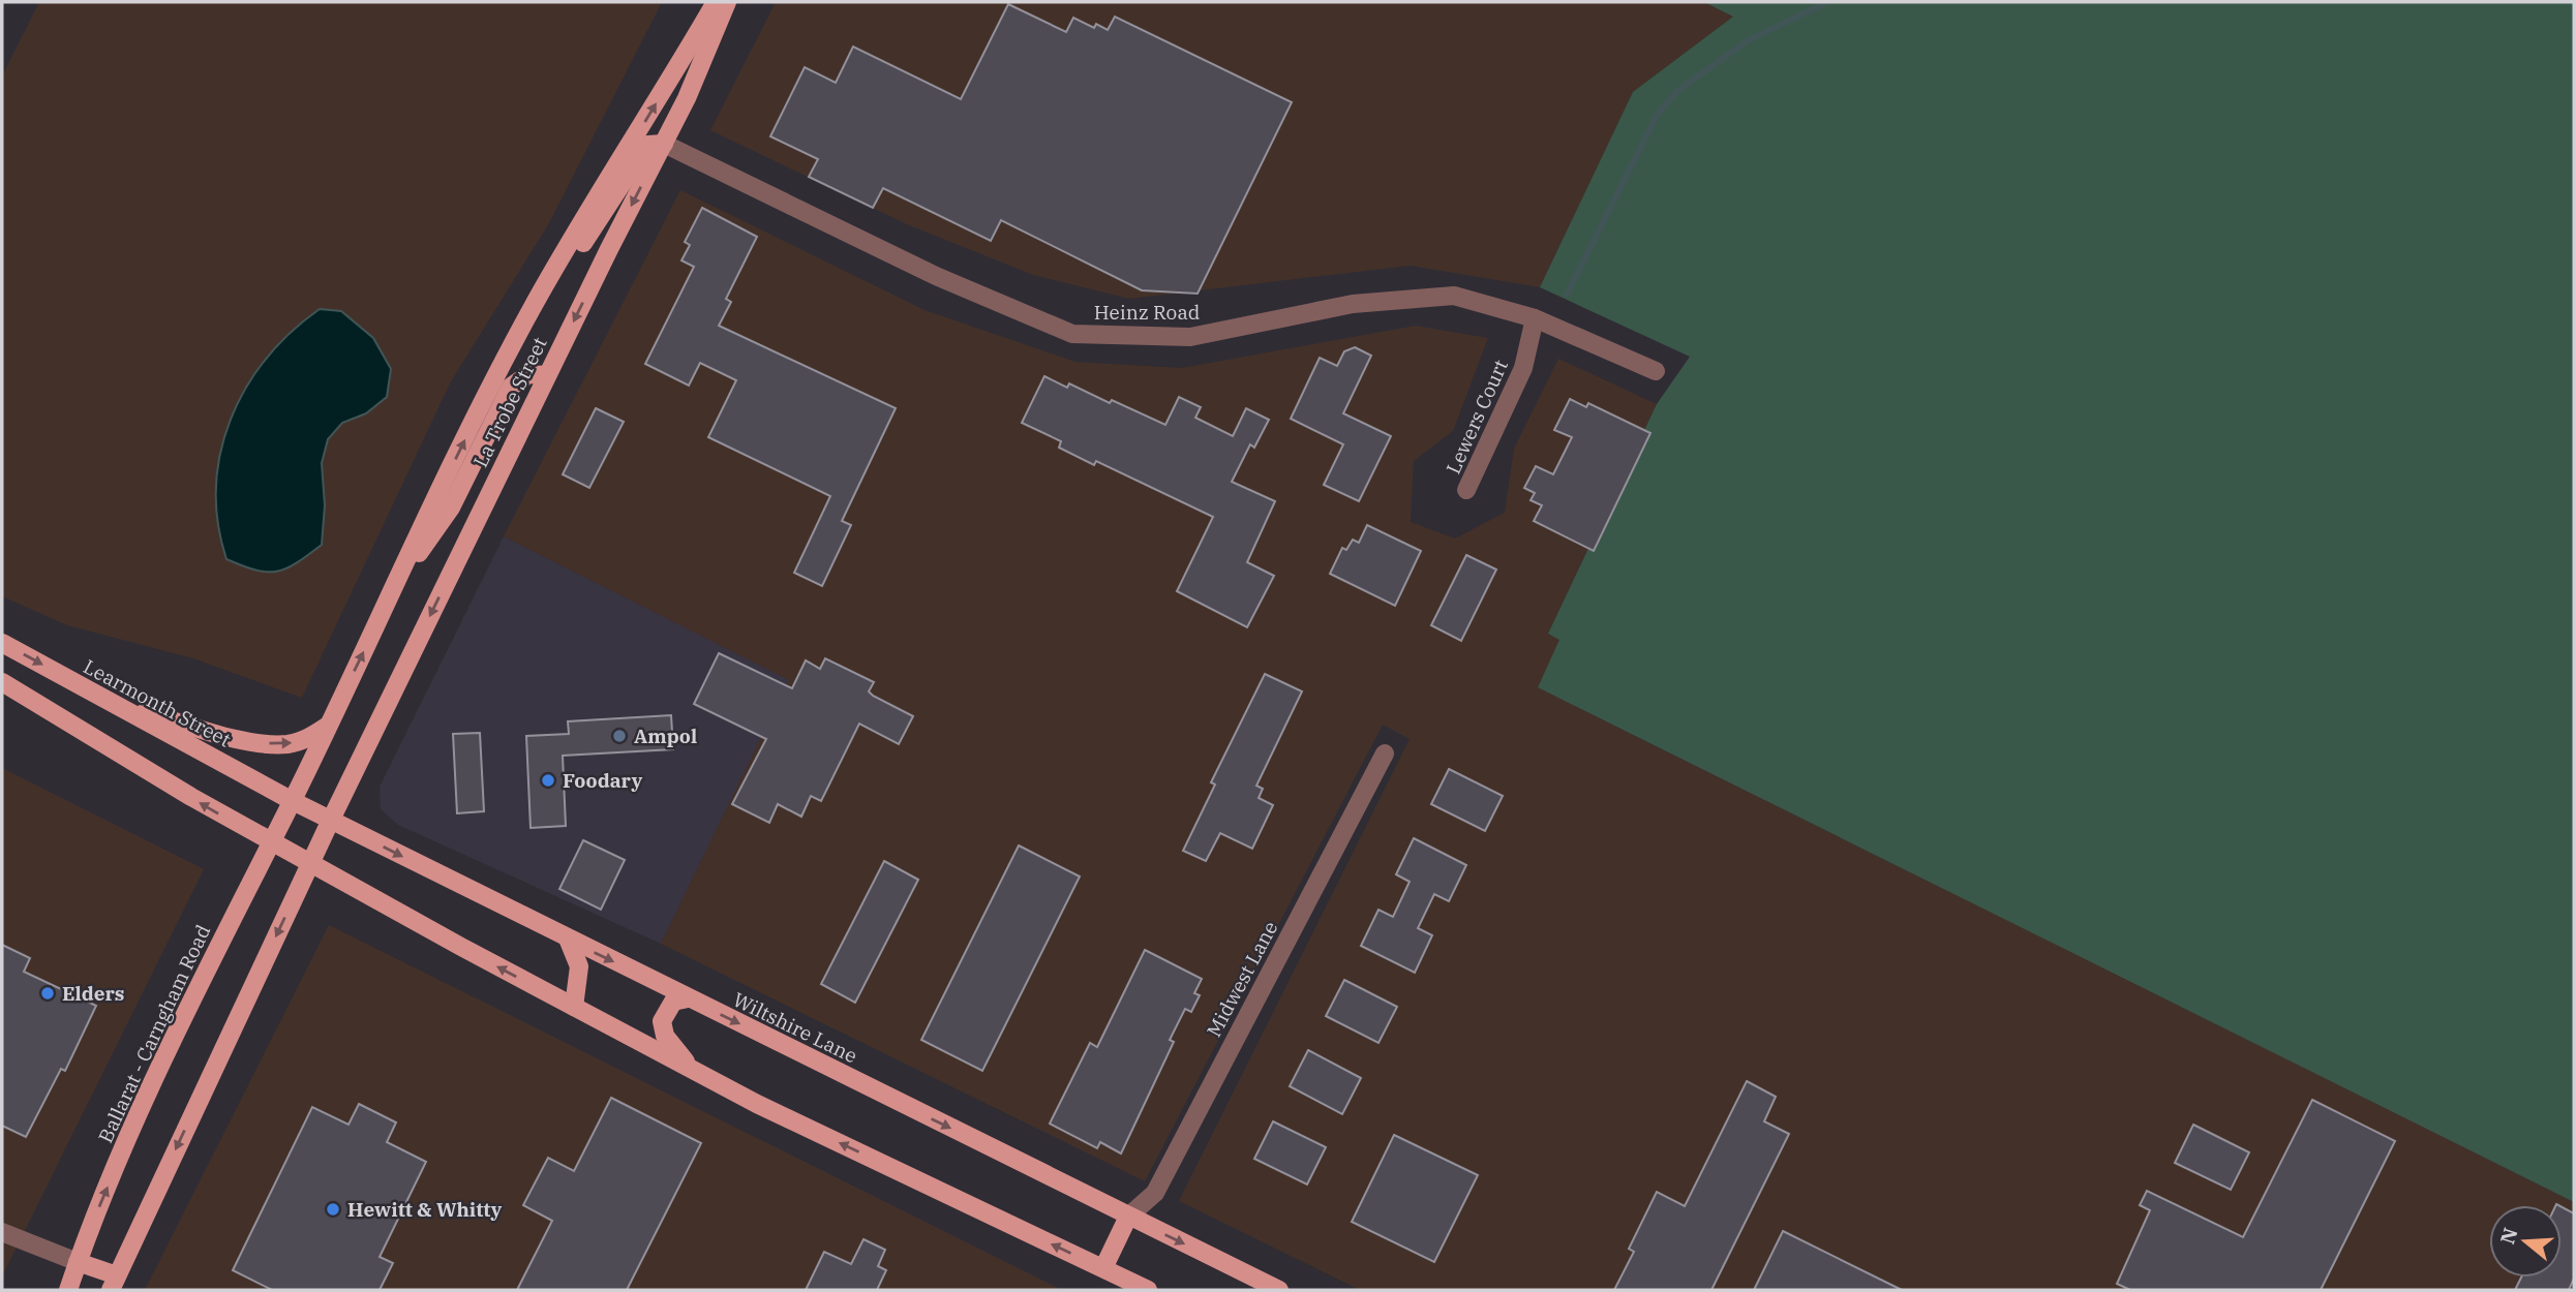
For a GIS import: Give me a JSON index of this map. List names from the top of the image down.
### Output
{
  "streets": {
    "main road": [
      "La Trobe Street",
      "Learmonth Street",
      "Wiltshire Lane",
      "Ballarat - Carngham Road"
    ],
    "street": ["Heinz Road", "Lewers Court", "Midwest Lane"]
  },
  "crossings": [
    ["Heinz Road", "La Trobe Street"],
    ["Heinz Road", "Lewers Court"],
    ["La Trobe Street", "Learmonth Street"],
    ["La Trobe Street", "Wiltshire Lane"],
    ["La Trobe Street", "Ballarat - Carngham Road"],
    ["Learmonth Street", "Wiltshire Lane"],
    ["Learmonth Street", "Ballarat - Carngham Road"],
    ["Midwest Lane", "Wiltshire Lane"],
    ["Wiltshire Lane", "Ballarat - Carngham Road"]
  ],
  "places": [
    "Ampol",
    "Foodary",
    "Elders",
    "Hewitt & Whitty"
  ],
  "north": "left"
}
